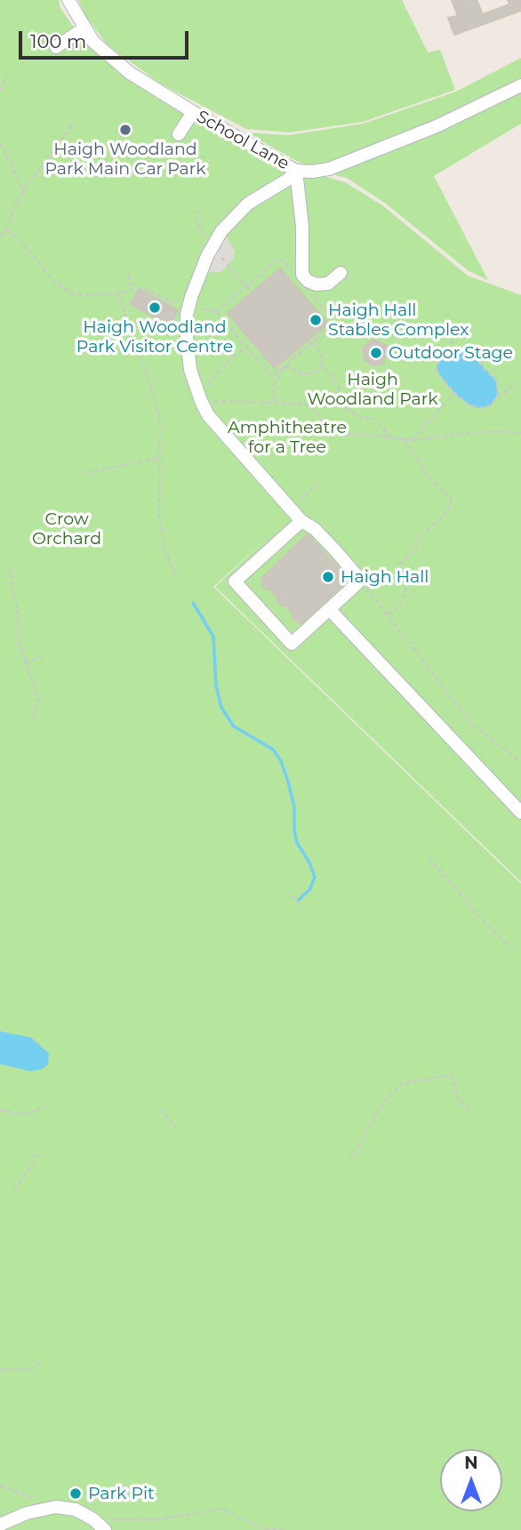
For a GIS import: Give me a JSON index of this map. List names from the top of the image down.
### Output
{
  "streets": {
    "street": ["School Lane"]
  },
  "parks": ["Haigh Woodland Park", "Amphitheatre for a Tree", "Crow Orchard"],
  "places": [
    "Haigh Woodland Park Main Car Park",
    "Haigh Woodland Park Visitor Centre",
    "Haigh Hall Stables Complex",
    "Outdoor Stage",
    "Haigh Hall",
    "Park Pit"
  ],
  "scale_bar": "100 m",
  "north": "top"
}
